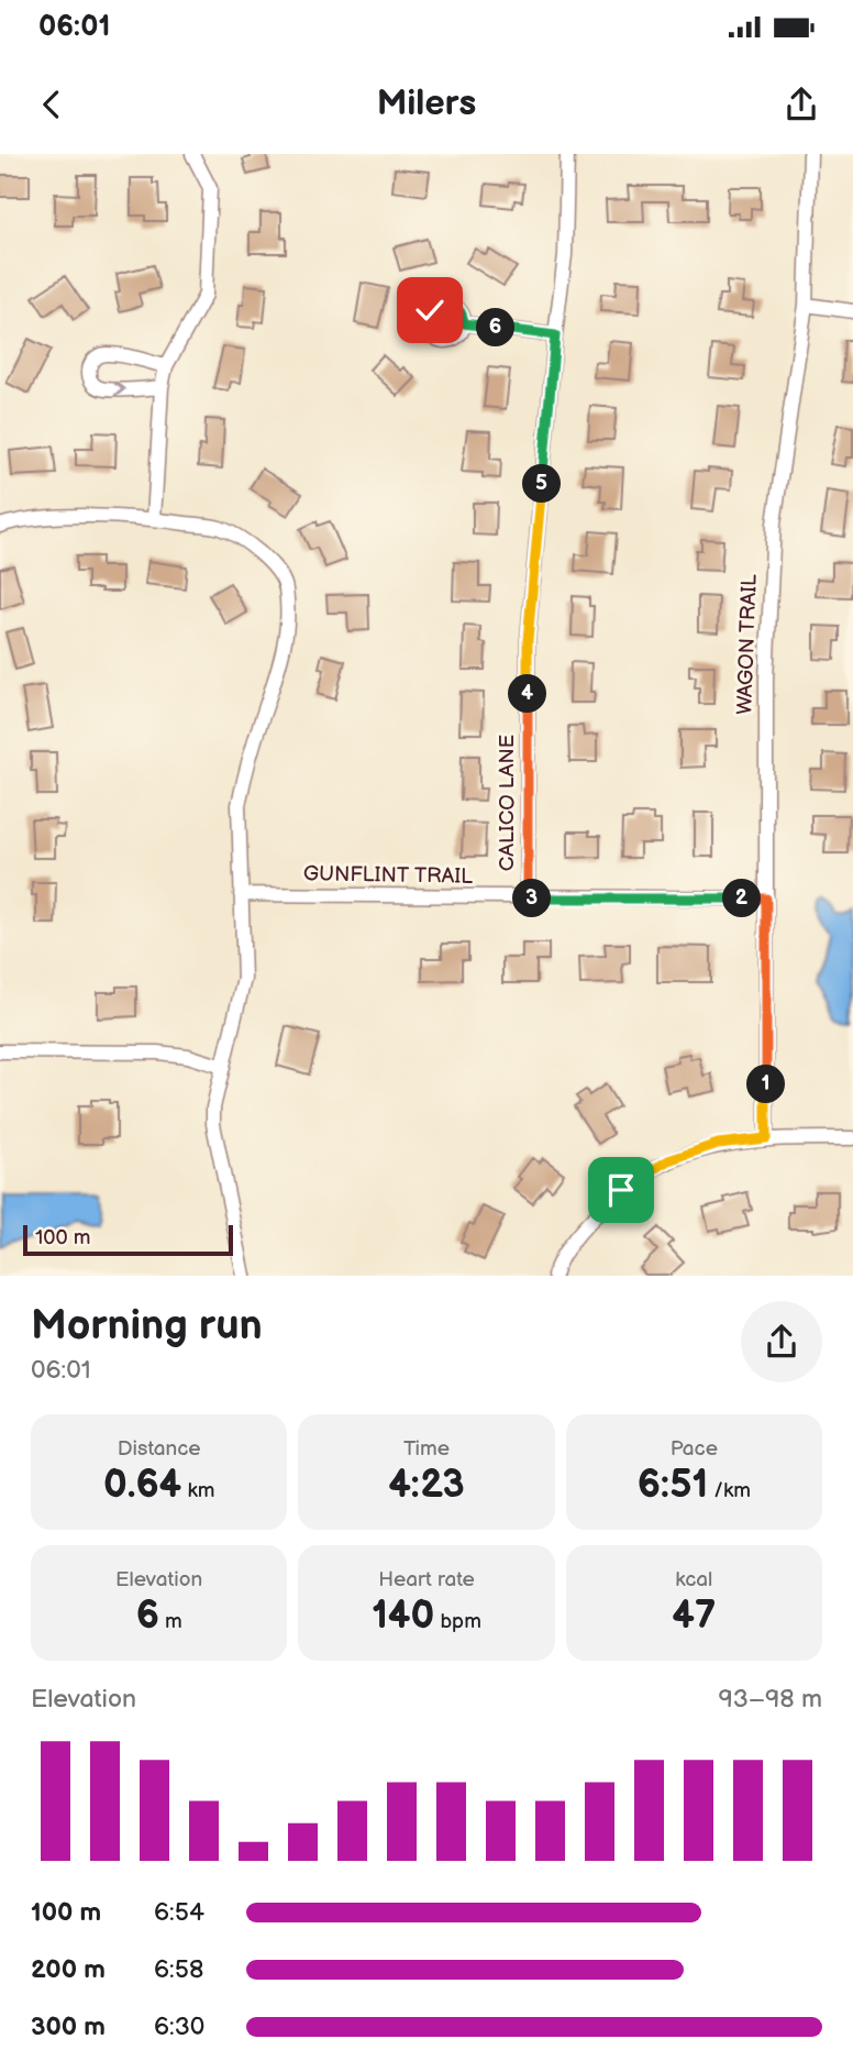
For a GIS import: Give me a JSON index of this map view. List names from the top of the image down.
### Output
{
  "streets": {
    "street": ["WAGON TRAIL", "CALICO LANE", "GUNFLINT TRAIL"]
  },
  "crossings": [
    ["WAGON TRAIL", "GUNFLINT TRAIL"],
    ["CALICO LANE", "GUNFLINT TRAIL"]
  ],
  "scale_bar": "100 m",
  "page": {
    "status": "06:01",
    "header": "Milers",
    "pins": [
      "6",
      "5",
      "4",
      "2",
      "3",
      "1"
    ],
    "scale": "100 m",
    "heading": ["Morning run", "06:01"],
    "stats": [
      ["Distance", "0.64 km"],
      ["Time", "4:23"],
      ["Pace", "6:51 /km"],
      ["Elevation", "6 m"],
      ["Heart rate", "140 bpm"],
      ["kcal", "47"]
    ],
    "chart": ["Elevation", "93–98 m"],
    "list": [
      {
        "name": "100 m",
        "note": "6:54"
      },
      {
        "name": "200 m",
        "note": "6:58"
      },
      {
        "name": "300 m",
        "note": "6:30"
      }
    ]
  }
}
